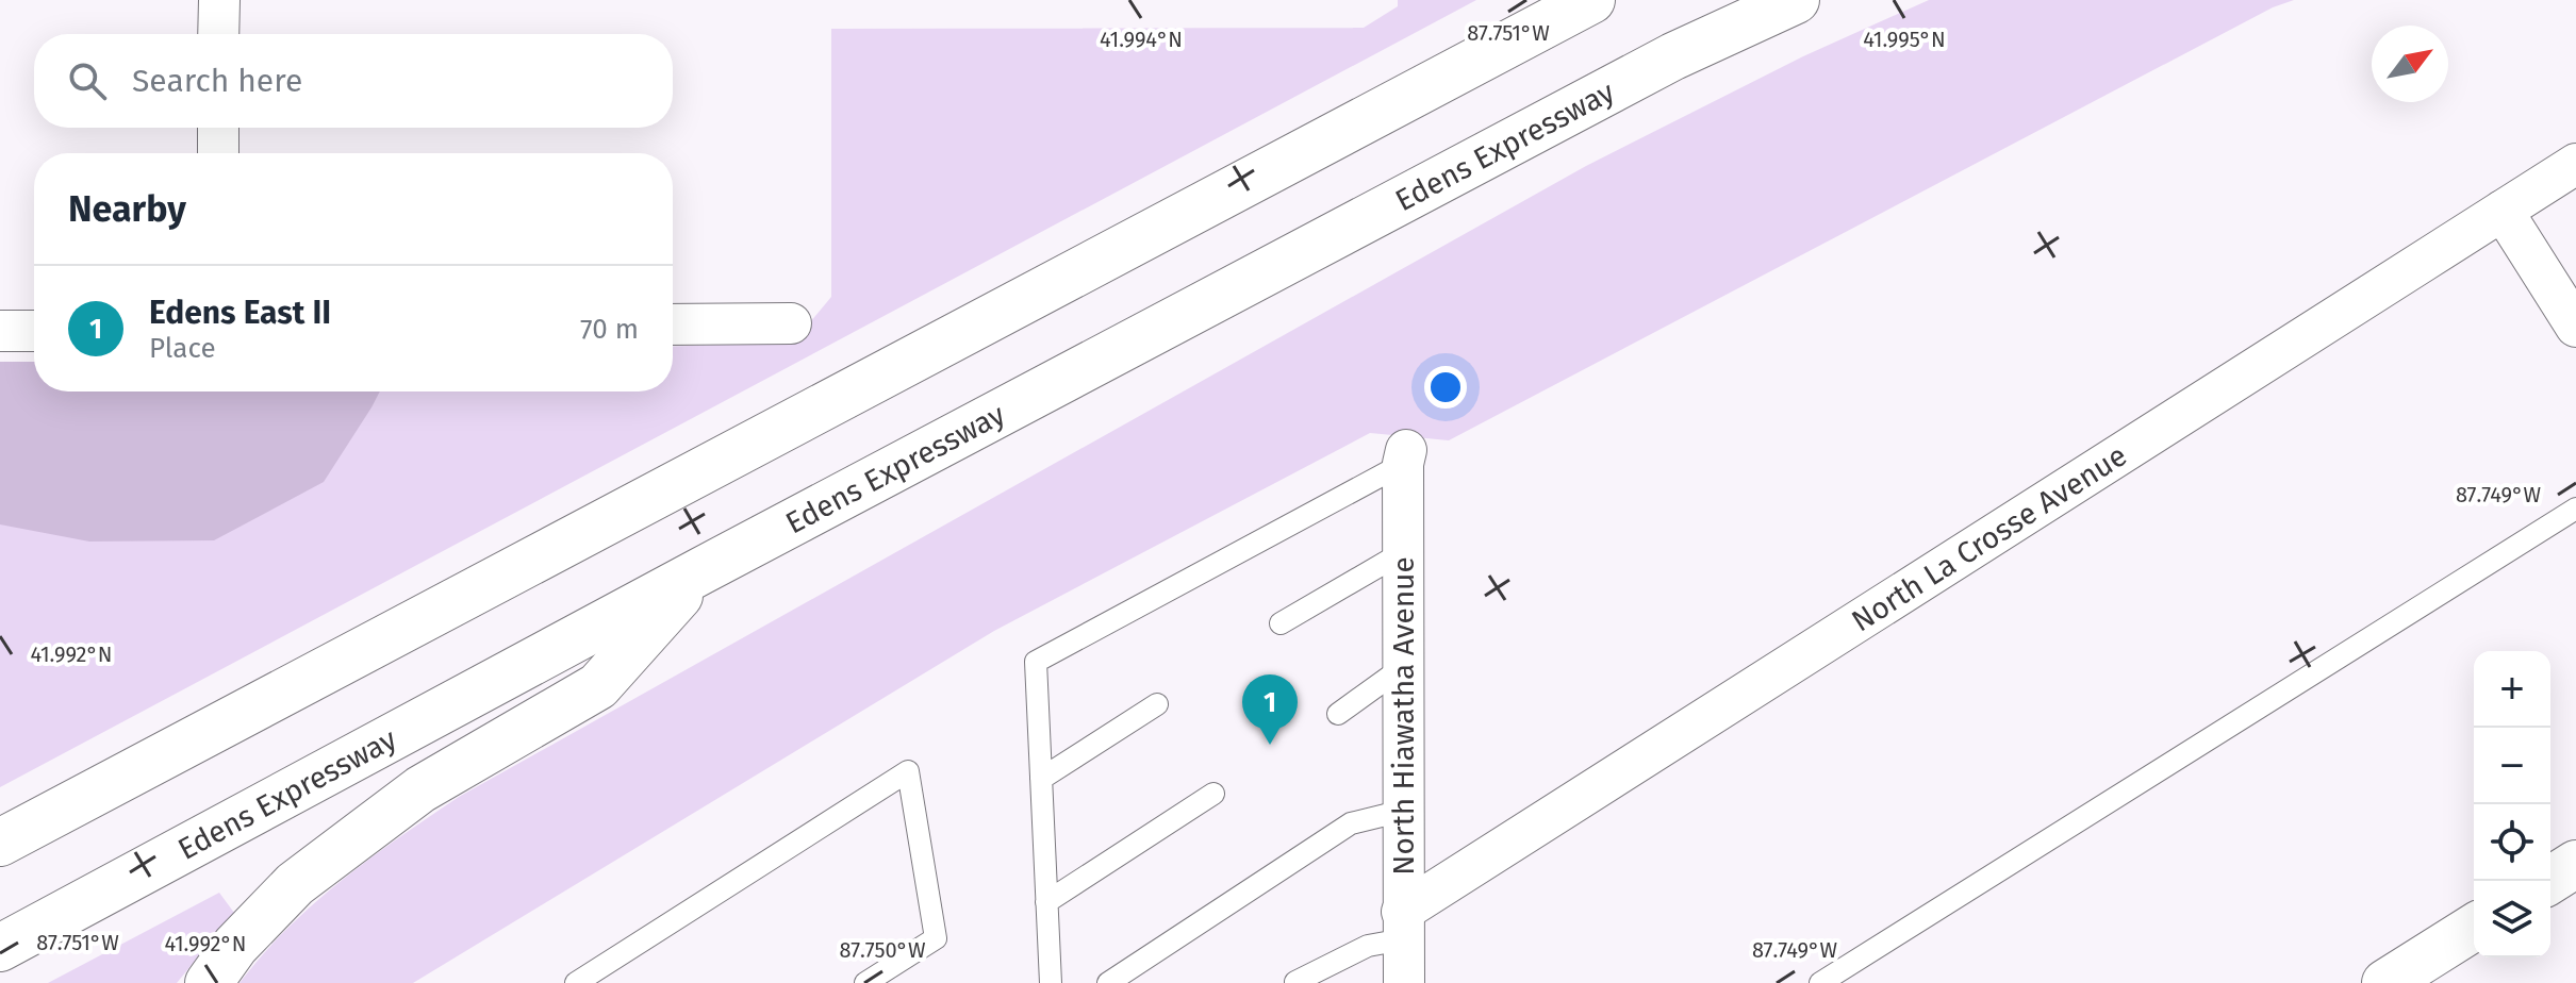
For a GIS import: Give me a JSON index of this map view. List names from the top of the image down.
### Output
{
  "streets": {
    "main road": ["Edens Expressway"],
    "street": ["North La Crosse Avenue", "North Hiawatha Avenue"]
  },
  "crossings": [
    ["North La Crosse Avenue", "North Hiawatha Avenue"]
  ],
  "north": "top right",
  "page": {
    "search": "Search here",
    "heading": "Nearby",
    "list": [
      {
        "mark": "1",
        "name": "Edens East II",
        "note": "Place",
        "value": "70 m"
      }
    ],
    "map_buttons": ["+", "−"],
    "pins": "1"
  },
  "coordinates": [
    "87.751°W",
    "41.994°N",
    "41.995°N",
    "87.749°W",
    "41.992°N",
    "87.750°W"
  ]
}
